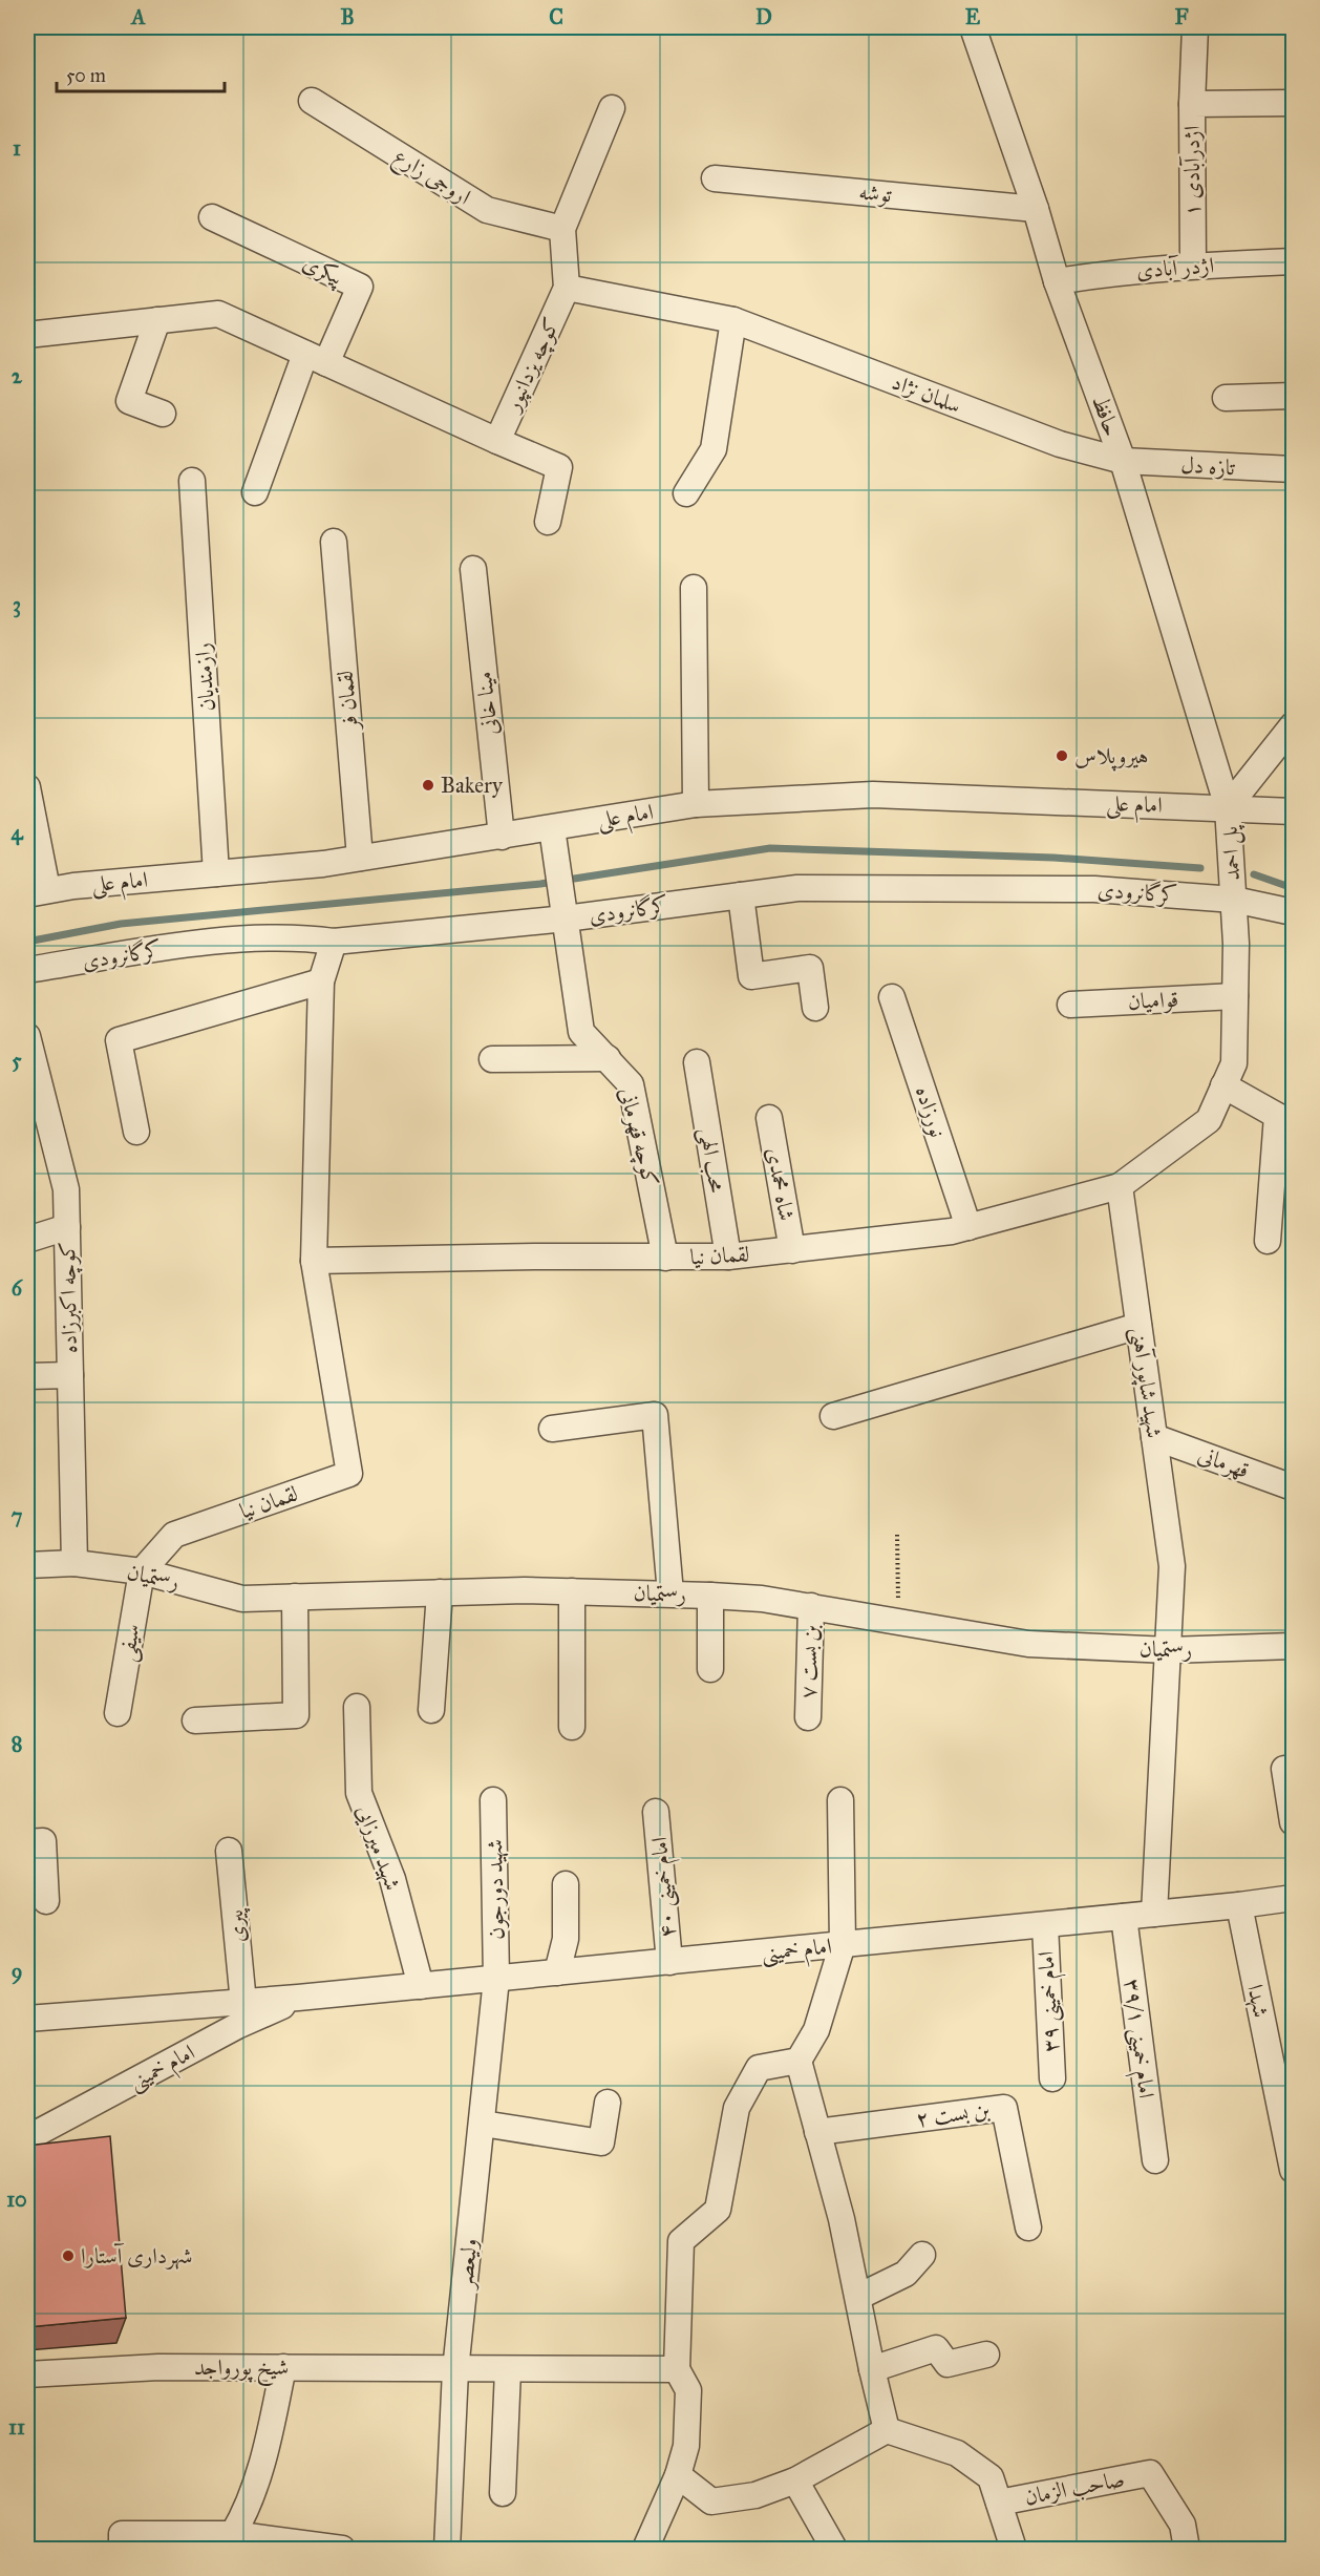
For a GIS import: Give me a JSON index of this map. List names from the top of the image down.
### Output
{
  "streets": {
    "street": [
      "اژدرآبادی ۱",
      "اروجی زارع",
      "توشه",
      "اژدر آبادی",
      "پیکری",
      "کوچه یزدانپور",
      "سلمان نژاد",
      "حافظ",
      "تازه دل",
      "رازمندیان",
      "لقمان فر",
      "مینا خانی",
      "امام علی",
      "پل احمد",
      "کرگانرودی",
      "قوامیان",
      "نورزاده",
      "کوچه قهرمانی",
      "محب الهی",
      "شاه محمدی",
      "لقمان نیا",
      "کوچه اکبرزاده",
      "شهید شاپور آهنی",
      "قهرمانی",
      "رستمیان",
      "سیفی",
      "بن بست ۷",
      "شهید میرزایی",
      "امام خمینی ۴۰",
      "شهید دورجون",
      "پیری",
      "امام خمینی",
      "شهدا",
      "امام خمینی ۳۹",
      "امام خمینی ۳۹/۱",
      "بن بست ۲",
      "ولیعصر",
      "شیخ پورواجد",
      "صاحب الزمان"
    ]
  },
  "crossings": [
    ["اژدرآبادی ۱", "اژدر آبادی"],
    ["توشه", "حافظ"],
    ["اژدر آبادی", "حافظ"],
    ["کوچه یزدانپور", "سلمان نژاد"],
    ["سلمان نژاد", "حافظ"],
    ["سلمان نژاد", "تازه دل"],
    ["حافظ", "تازه دل"],
    ["حافظ", "امام علی"],
    ["حافظ", "پل احمد"],
    ["رازمندیان", "امام علی"],
    ["لقمان فر", "امام علی"],
    ["مینا خانی", "امام علی"],
    ["امام علی", "پل احمد"],
    ["امام علی", "کوچه قهرمانی"],
    ["پل احمد", "کرگانرودی"],
    ["کرگانرودی", "کوچه قهرمانی"],
    ["کرگانرودی", "لقمان نیا"],
    ["نورزاده", "لقمان نیا"],
    ["کوچه قهرمانی", "لقمان نیا"],
    ["محب الهی", "لقمان نیا"],
    ["شاه محمدی", "لقمان نیا"],
    ["لقمان نیا", "شهید شاپور آهنی"],
    ["لقمان نیا", "رستمیان"],
    ["لقمان نیا", "سیفی"],
    ["کوچه اکبرزاده", "رستمیان"],
    ["شهید شاپور آهنی", "قهرمانی"],
    ["شهید شاپور آهنی", "رستمیان"],
    ["شهید شاپور آهنی", "امام خمینی"],
    ["رستمیان", "سیفی"],
    ["رستمیان", "بن بست ۷"],
    ["شهید میرزایی", "امام خمینی"],
    ["امام خمینی ۴۰", "امام خمینی"],
    ["شهید دورجون", "امام خمینی"],
    ["شهید دورجون", "ولیعصر"],
    ["پیری", "امام خمینی"],
    ["امام خمینی", "شهدا"],
    ["امام خمینی", "امام خمینی ۳۹"],
    ["امام خمینی", "امام خمینی ۳۹/۱"],
    ["امام خمینی", "ولیعصر"],
    ["ولیعصر", "شیخ پورواجد"]
  ],
  "places": ["هیروپلاس", "Bakery", "شهرداری آستارا"],
  "scale_bar": "50 m",
  "grid": {
    "columns": [
      "A",
      "B",
      "C",
      "D",
      "E",
      "F"
    ],
    "rows": [
      "1",
      "2",
      "3",
      "4",
      "5",
      "6",
      "7",
      "8",
      "9",
      "10",
      "11"
    ]
  }
}
